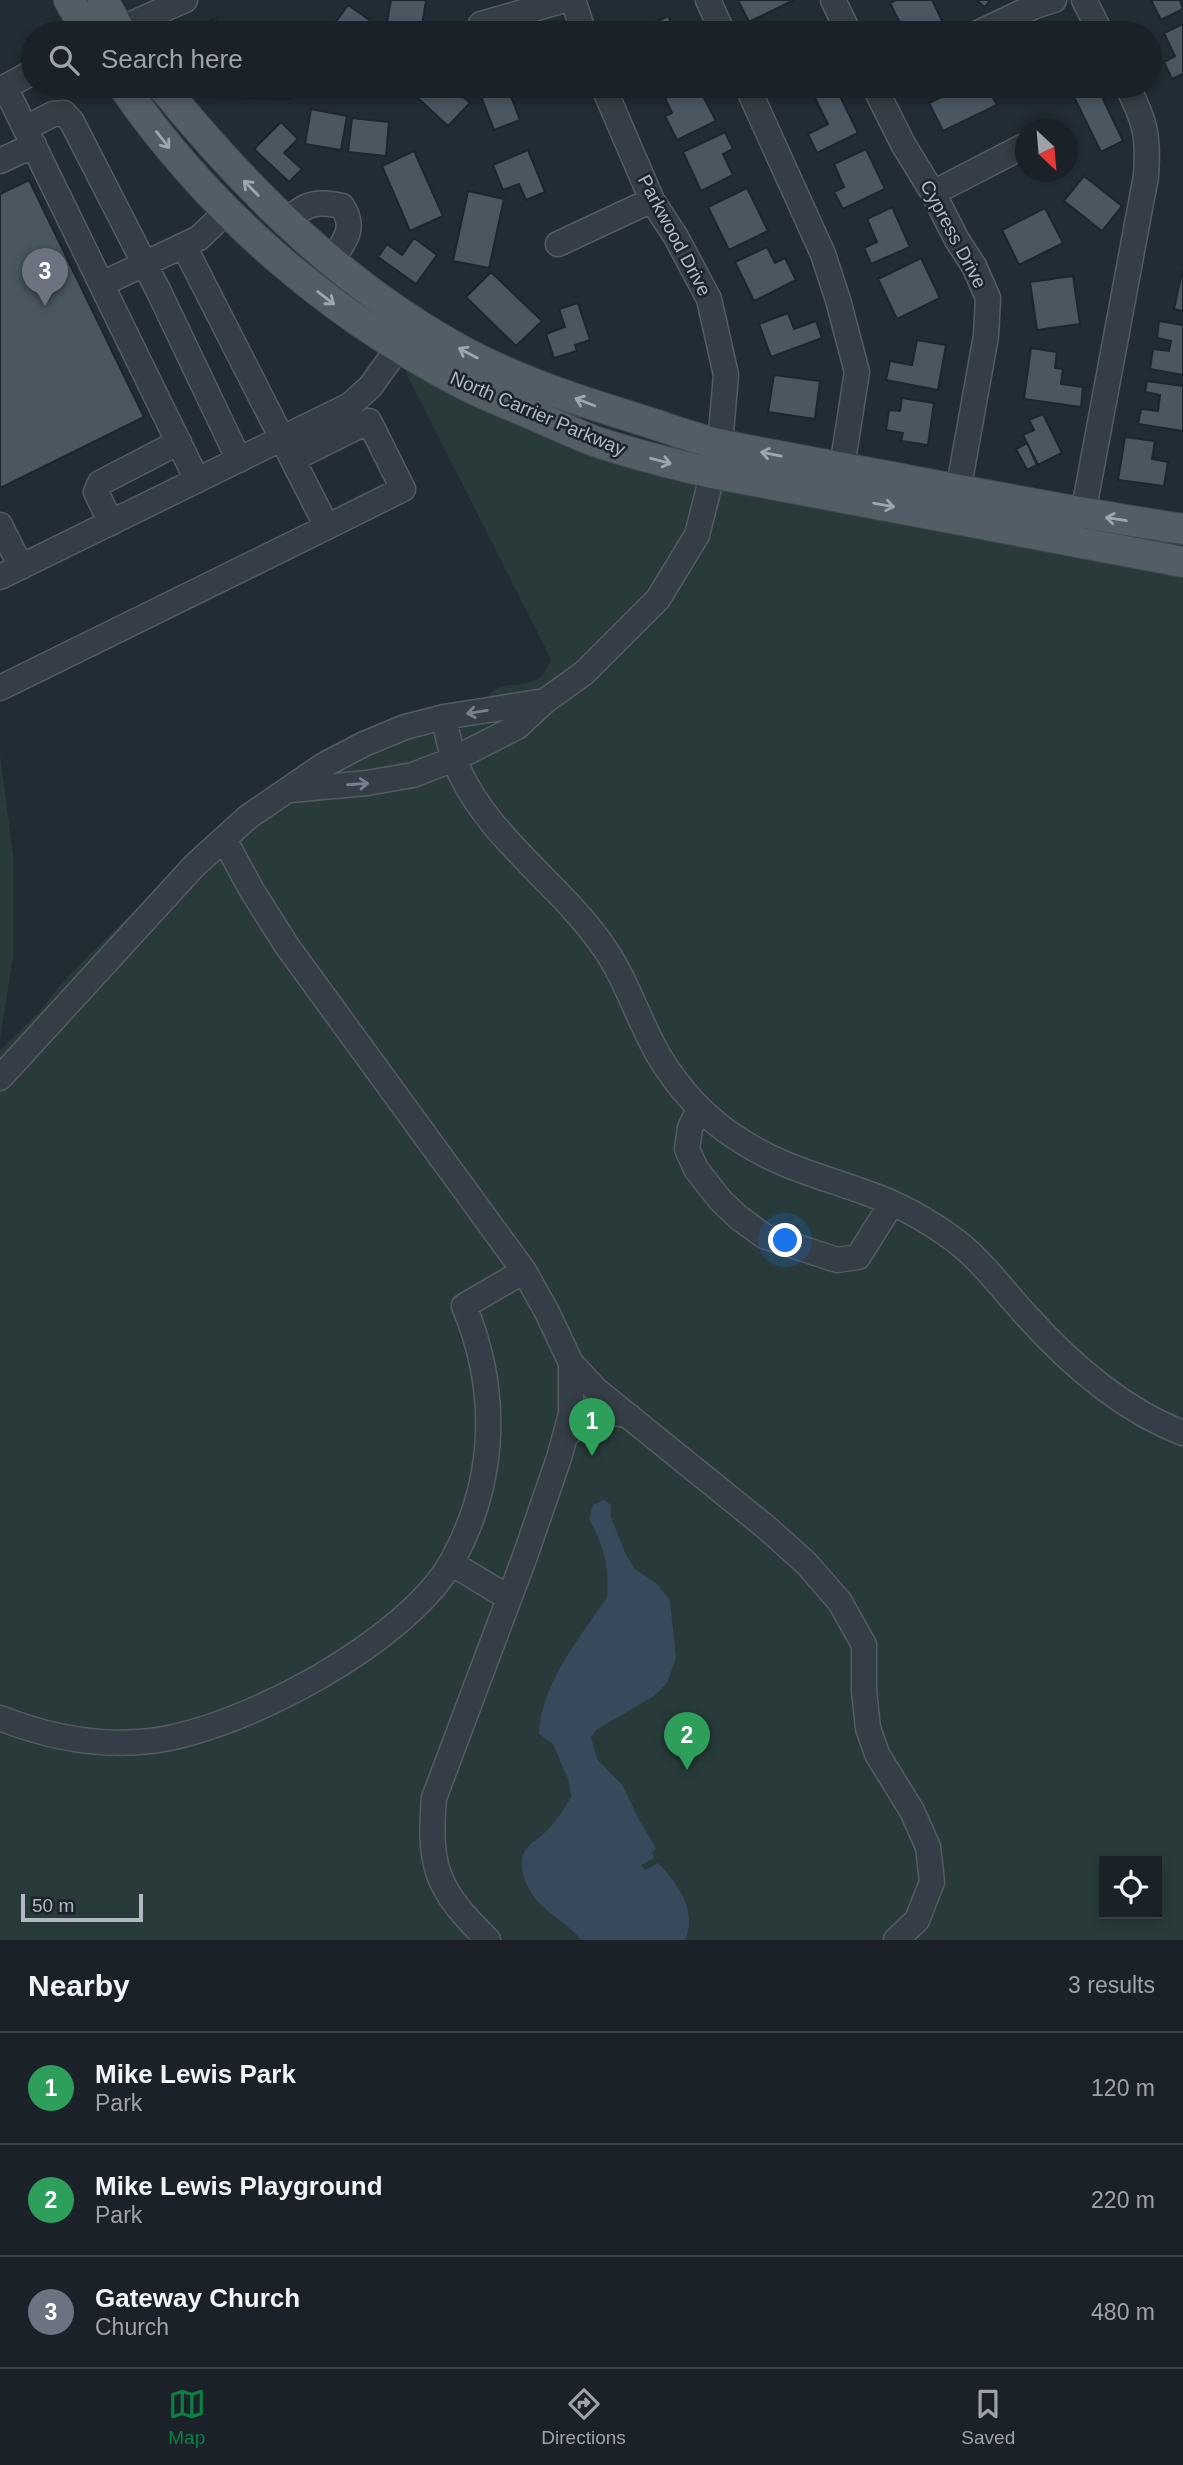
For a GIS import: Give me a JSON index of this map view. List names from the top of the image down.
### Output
{
  "streets": {
    "main road": ["North Carrier Parkway"],
    "street": ["Cypress Drive", "Parkwood Drive"]
  },
  "crossings": [
    ["Cypress Drive", "North Carrier Parkway"],
    ["Parkwood Drive", "North Carrier Parkway"]
  ],
  "scale_bar": "50 m",
  "north": "bottom right",
  "page": {
    "search": "Search here",
    "pins": ["3", "1", "2"],
    "scale": "50 m",
    "heading": ["Nearby", "3 results"],
    "list": [
      {
        "mark": "1",
        "name": "Mike Lewis Park",
        "note": "Park",
        "value": "120 m"
      },
      {
        "mark": "2",
        "name": "Mike Lewis Playground",
        "note": "Park",
        "value": "220 m"
      },
      {
        "mark": "3",
        "name": "Gateway Church",
        "note": "Church",
        "value": "480 m"
      }
    ],
    "nav": ["Map", "Directions", "Saved"]
  }
}
